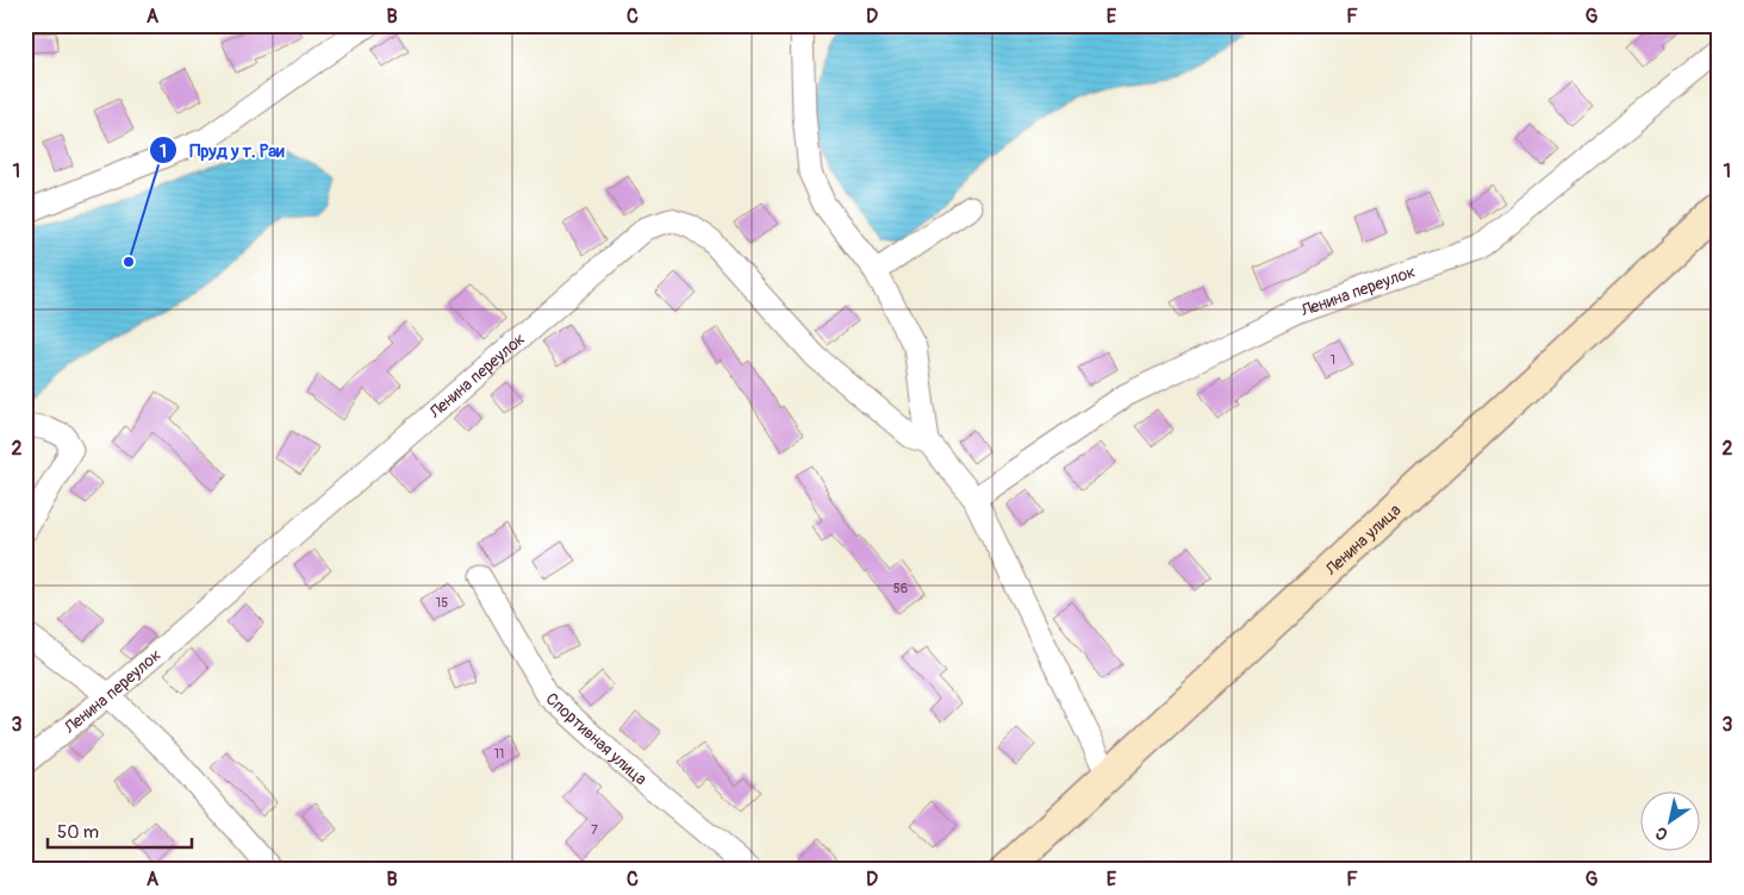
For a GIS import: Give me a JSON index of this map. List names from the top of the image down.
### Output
{
  "streets": {
    "street": ["Ленина переулок", "Ленина улица", "Спортивная улица"]
  },
  "places": ["Пруд у т. Раи"],
  "house_numbers": [
    "1",
    "56",
    "15",
    "11",
    "7"
  ],
  "scale_bar": "50 m",
  "north": "bottom left",
  "grid": {
    "columns": [
      "A",
      "B",
      "C",
      "D",
      "E",
      "F",
      "G"
    ],
    "rows": ["1", "2", "3"]
  }
}
